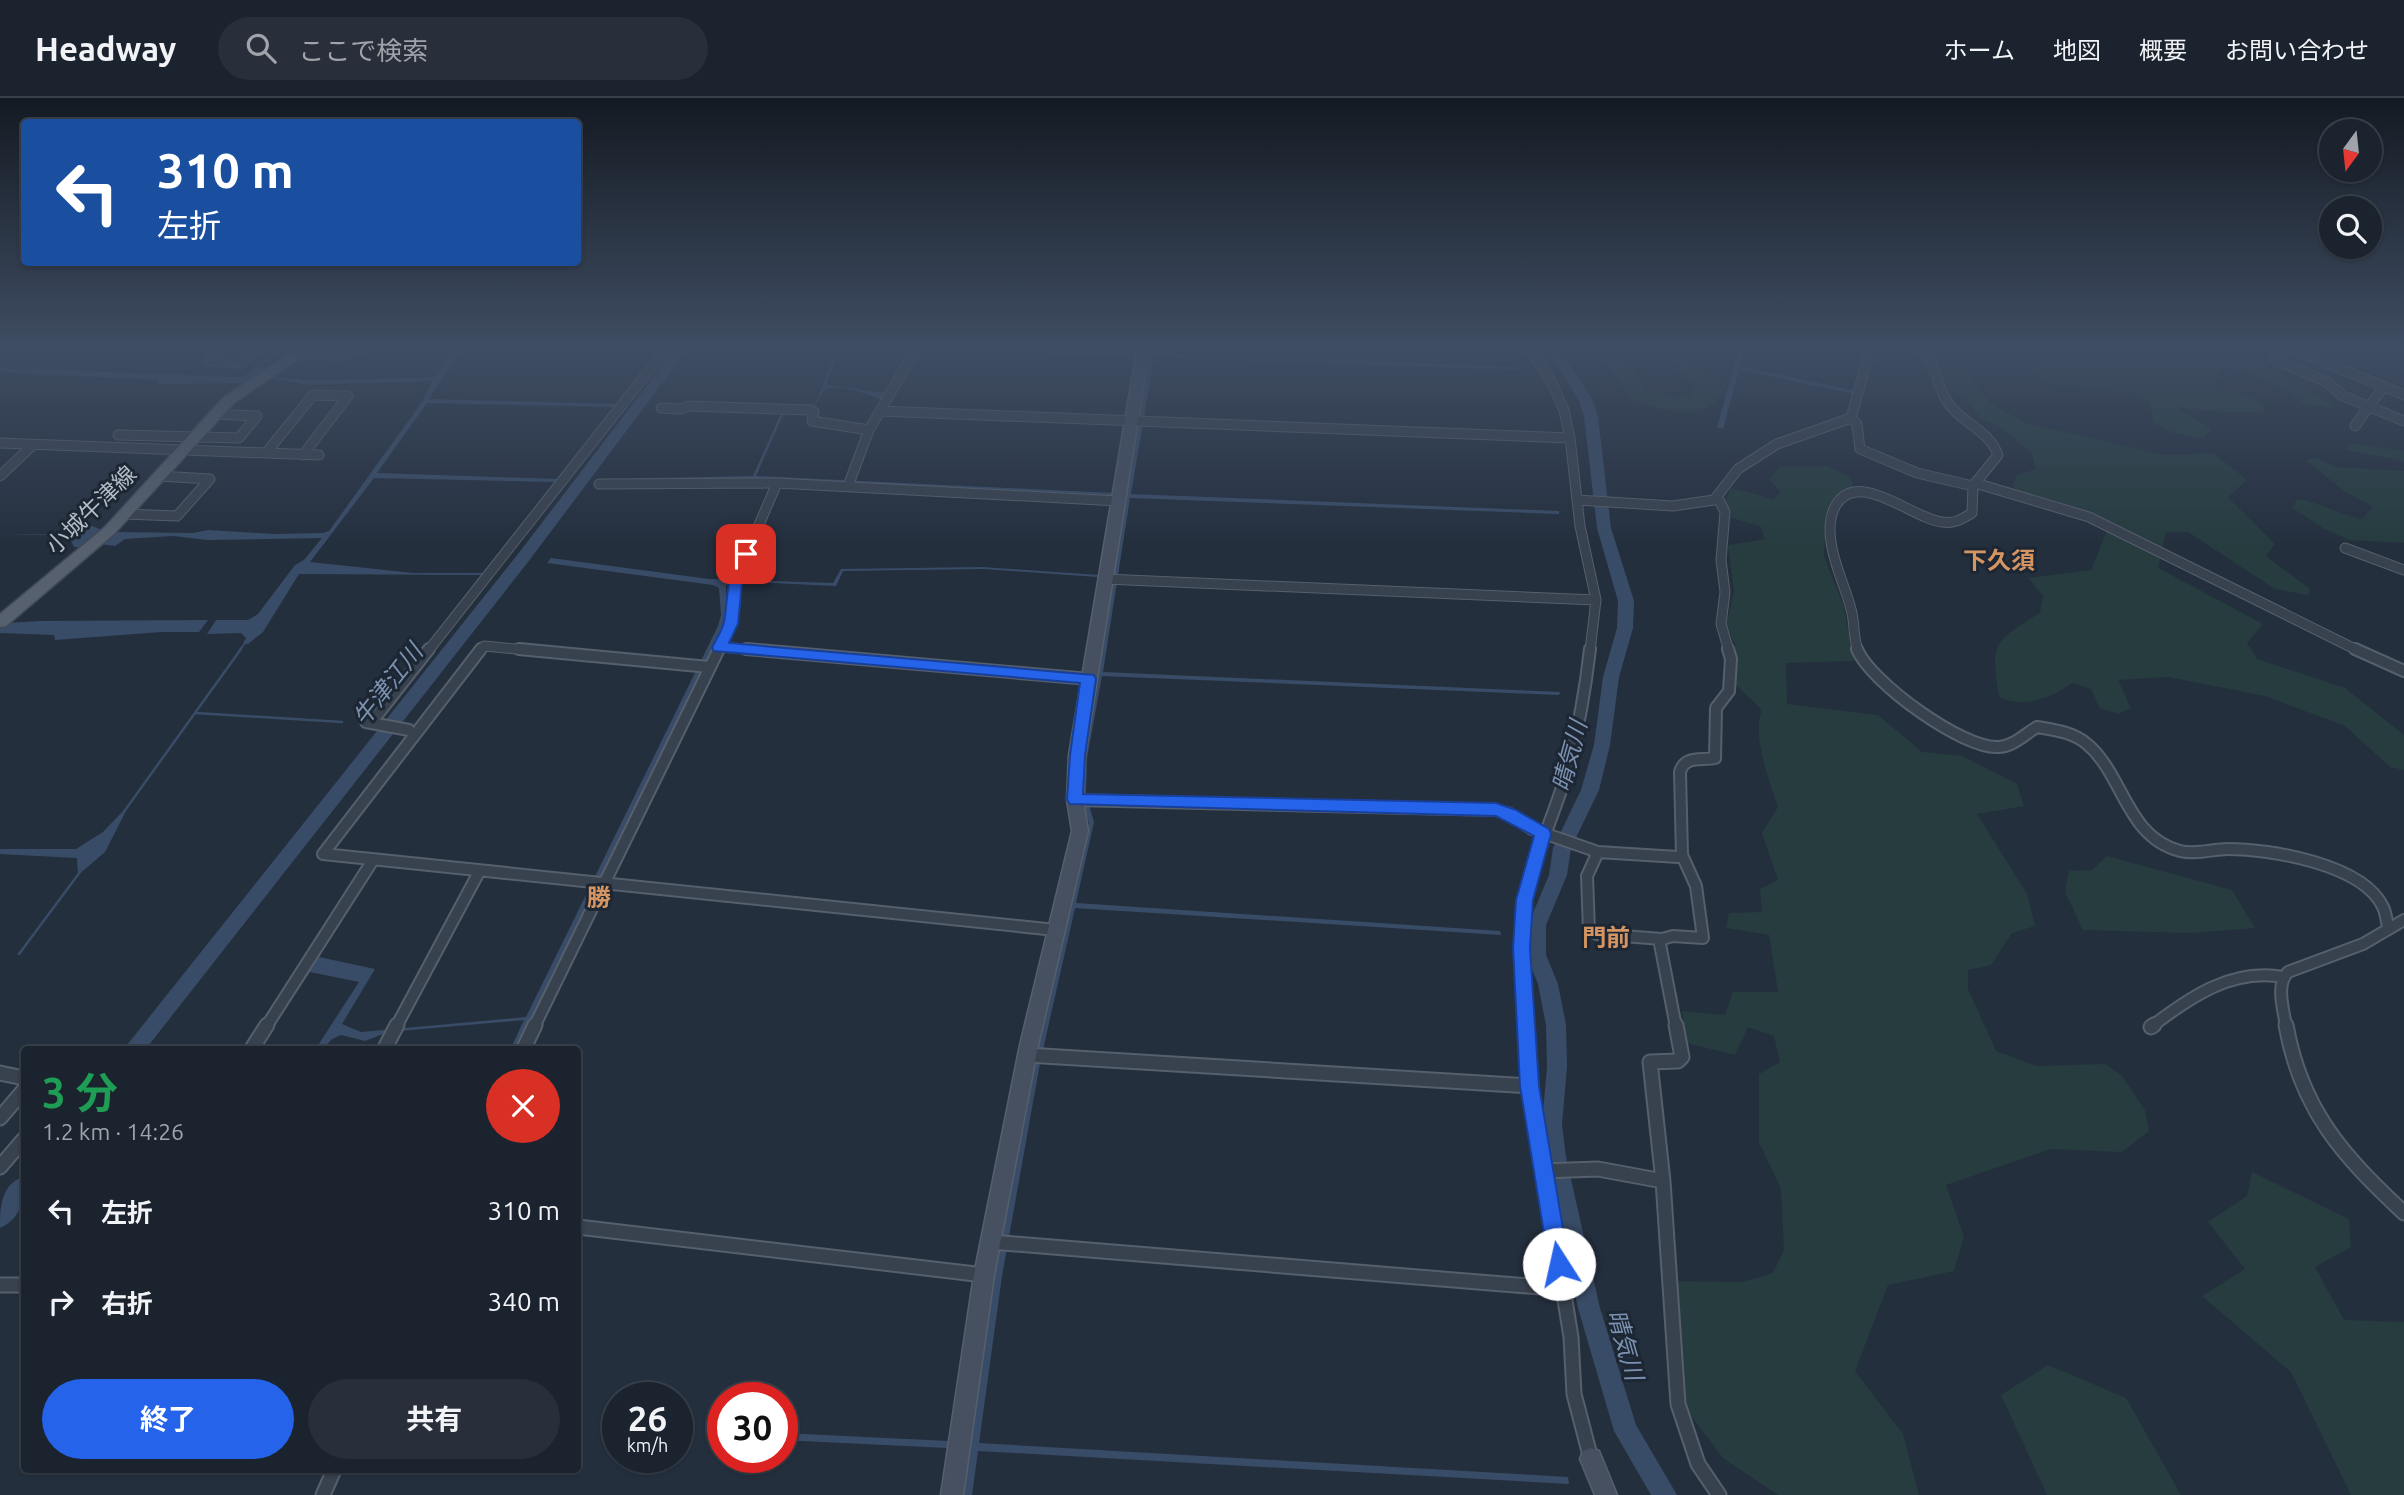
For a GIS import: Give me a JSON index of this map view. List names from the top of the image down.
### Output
{
  "streets": {
    "main road": ["小城牛津線"]
  },
  "districts": ["下久須", "勝", "門前"],
  "water": ["牛津江川", "晴気川"],
  "north": "bottom",
  "page": {
    "header": "Headway",
    "search": "ここで検索",
    "nav": [
      "ホーム",
      "地図",
      "概要",
      "お問い合わせ"
    ],
    "turn": ["310 m", "左折"],
    "heading": ["3 分", "1.2 km · 14:26"],
    "list": [
      {
        "name": "左折",
        "value": "310 m"
      },
      {
        "name": "右折",
        "value": "340 m"
      }
    ],
    "buttons": ["終了", "共有"],
    "speed": "26 km/h",
    "limit": "30"
  }
}
